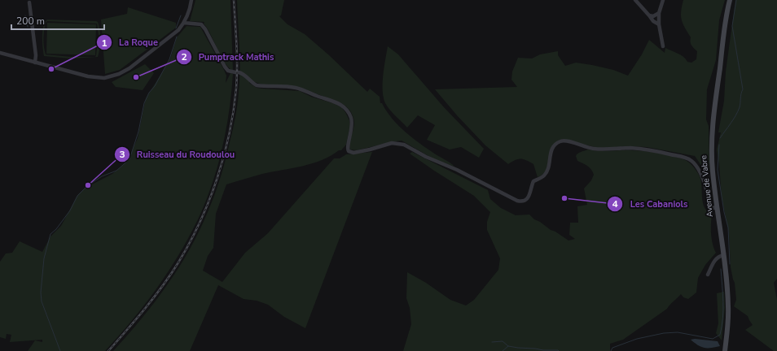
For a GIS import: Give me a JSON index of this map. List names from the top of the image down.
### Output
{
  "streets": {
    "main road": ["Avenue de Vabre"]
  },
  "places": [
    "La Roque",
    "Pumptrack Mathis",
    "Ruisseau du Roudoulou",
    "Les Cabaniols"
  ],
  "scale_bar": "200 m"
}
